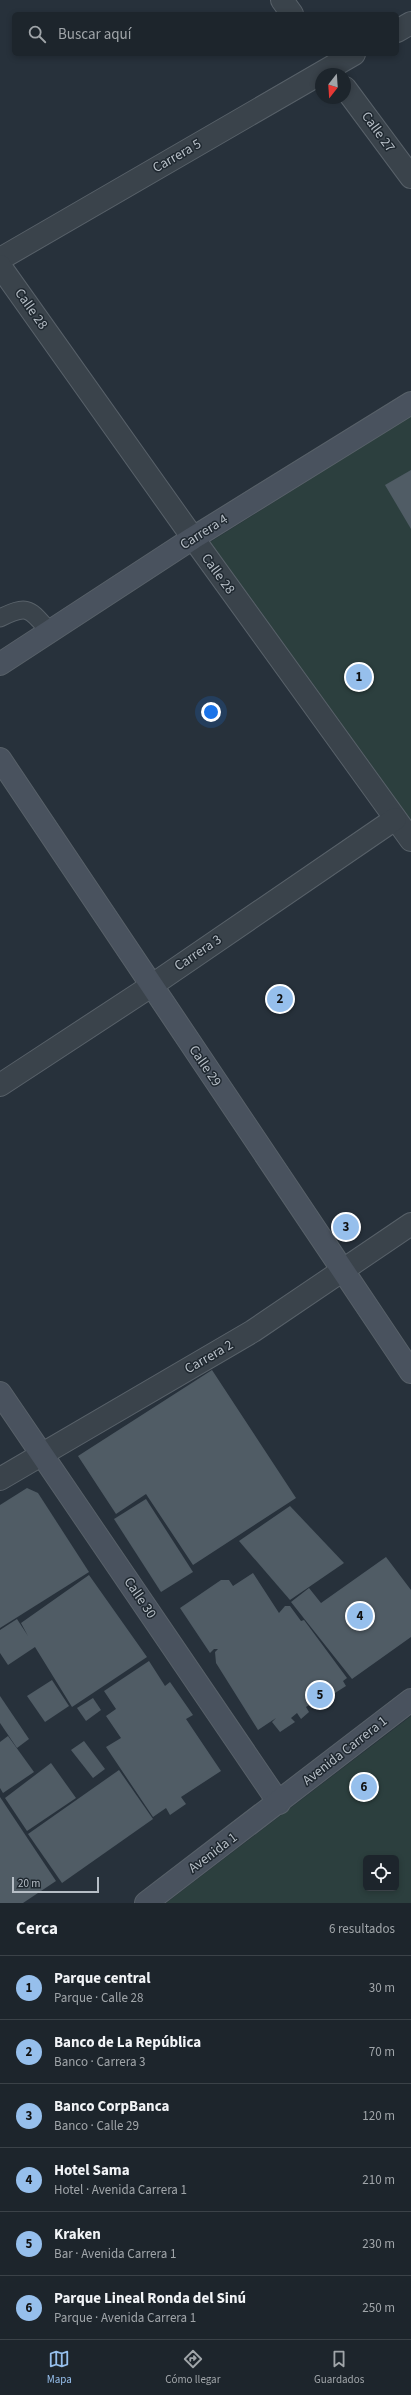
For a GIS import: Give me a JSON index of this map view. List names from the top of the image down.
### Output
{
  "streets": {
    "street": [
      "Calle 27",
      "Carrera 5",
      "Calle 28",
      "Carrera 4",
      "Carrera 3",
      "Calle 29",
      "Carrera 2",
      "Calle 30",
      "Avenida Carrera 1",
      "Avenida 1"
    ]
  },
  "crossings": [
    ["Calle 28", "Carrera 4"],
    ["Calle 28", "Carrera 3"],
    ["Carrera 3", "Calle 29"],
    ["Calle 29", "Carrera 2"],
    ["Carrera 2", "Calle 30"],
    ["Calle 30", "Avenida Carrera 1"],
    ["Calle 30", "Avenida 1"],
    ["Avenida Carrera 1", "Avenida 1"]
  ],
  "scale_bar": "20 m",
  "north": "bottom",
  "page": {
    "search": "Buscar aquí",
    "pins": [
      "1",
      "2",
      "3",
      "4",
      "5",
      "6"
    ],
    "scale": "20 m",
    "heading": ["Cerca", "6 resultados"],
    "list": [
      {
        "mark": "1",
        "name": "Parque central",
        "note": "Parque · Calle 28",
        "value": "30 m"
      },
      {
        "mark": "2",
        "name": "Banco de La República",
        "note": "Banco · Carrera 3",
        "value": "70 m"
      },
      {
        "mark": "3",
        "name": "Banco CorpBanca",
        "note": "Banco · Calle 29",
        "value": "120 m"
      },
      {
        "mark": "4",
        "name": "Hotel Sama",
        "note": "Hotel · Avenida Carrera 1",
        "value": "210 m"
      },
      {
        "mark": "5",
        "name": "Kraken",
        "note": "Bar · Avenida Carrera 1",
        "value": "230 m"
      },
      {
        "mark": "6",
        "name": "Parque Lineal Ronda del Sinú",
        "note": "Parque · Avenida Carrera 1",
        "value": "250 m"
      }
    ],
    "nav": ["Mapa", "Cómo llegar", "Guardados"]
  }
}
